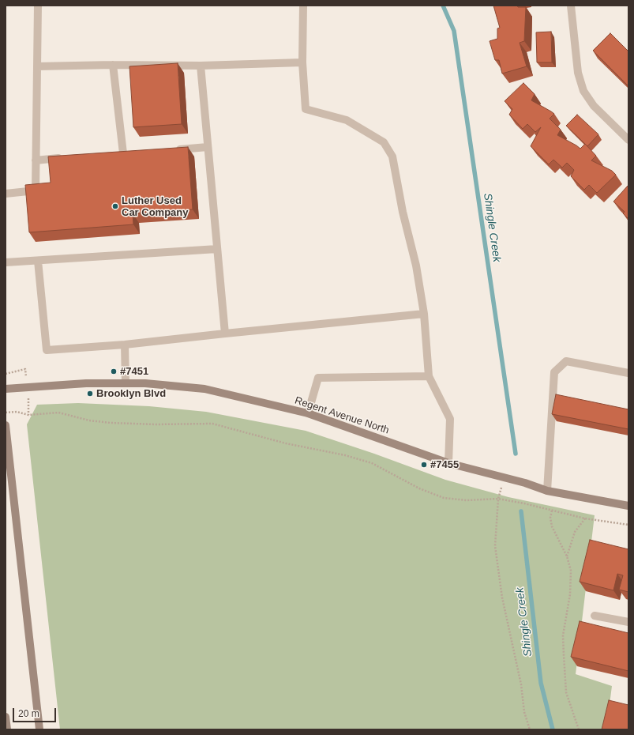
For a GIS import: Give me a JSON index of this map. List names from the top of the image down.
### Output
{
  "streets": {
    "street": ["Regent Avenue North"]
  },
  "water": ["Shingle Creek"],
  "places": [
    "Luther Used Car Company",
    "#7451",
    "Brooklyn Blvd",
    "#7455"
  ],
  "scale_bar": "20 m"
}
